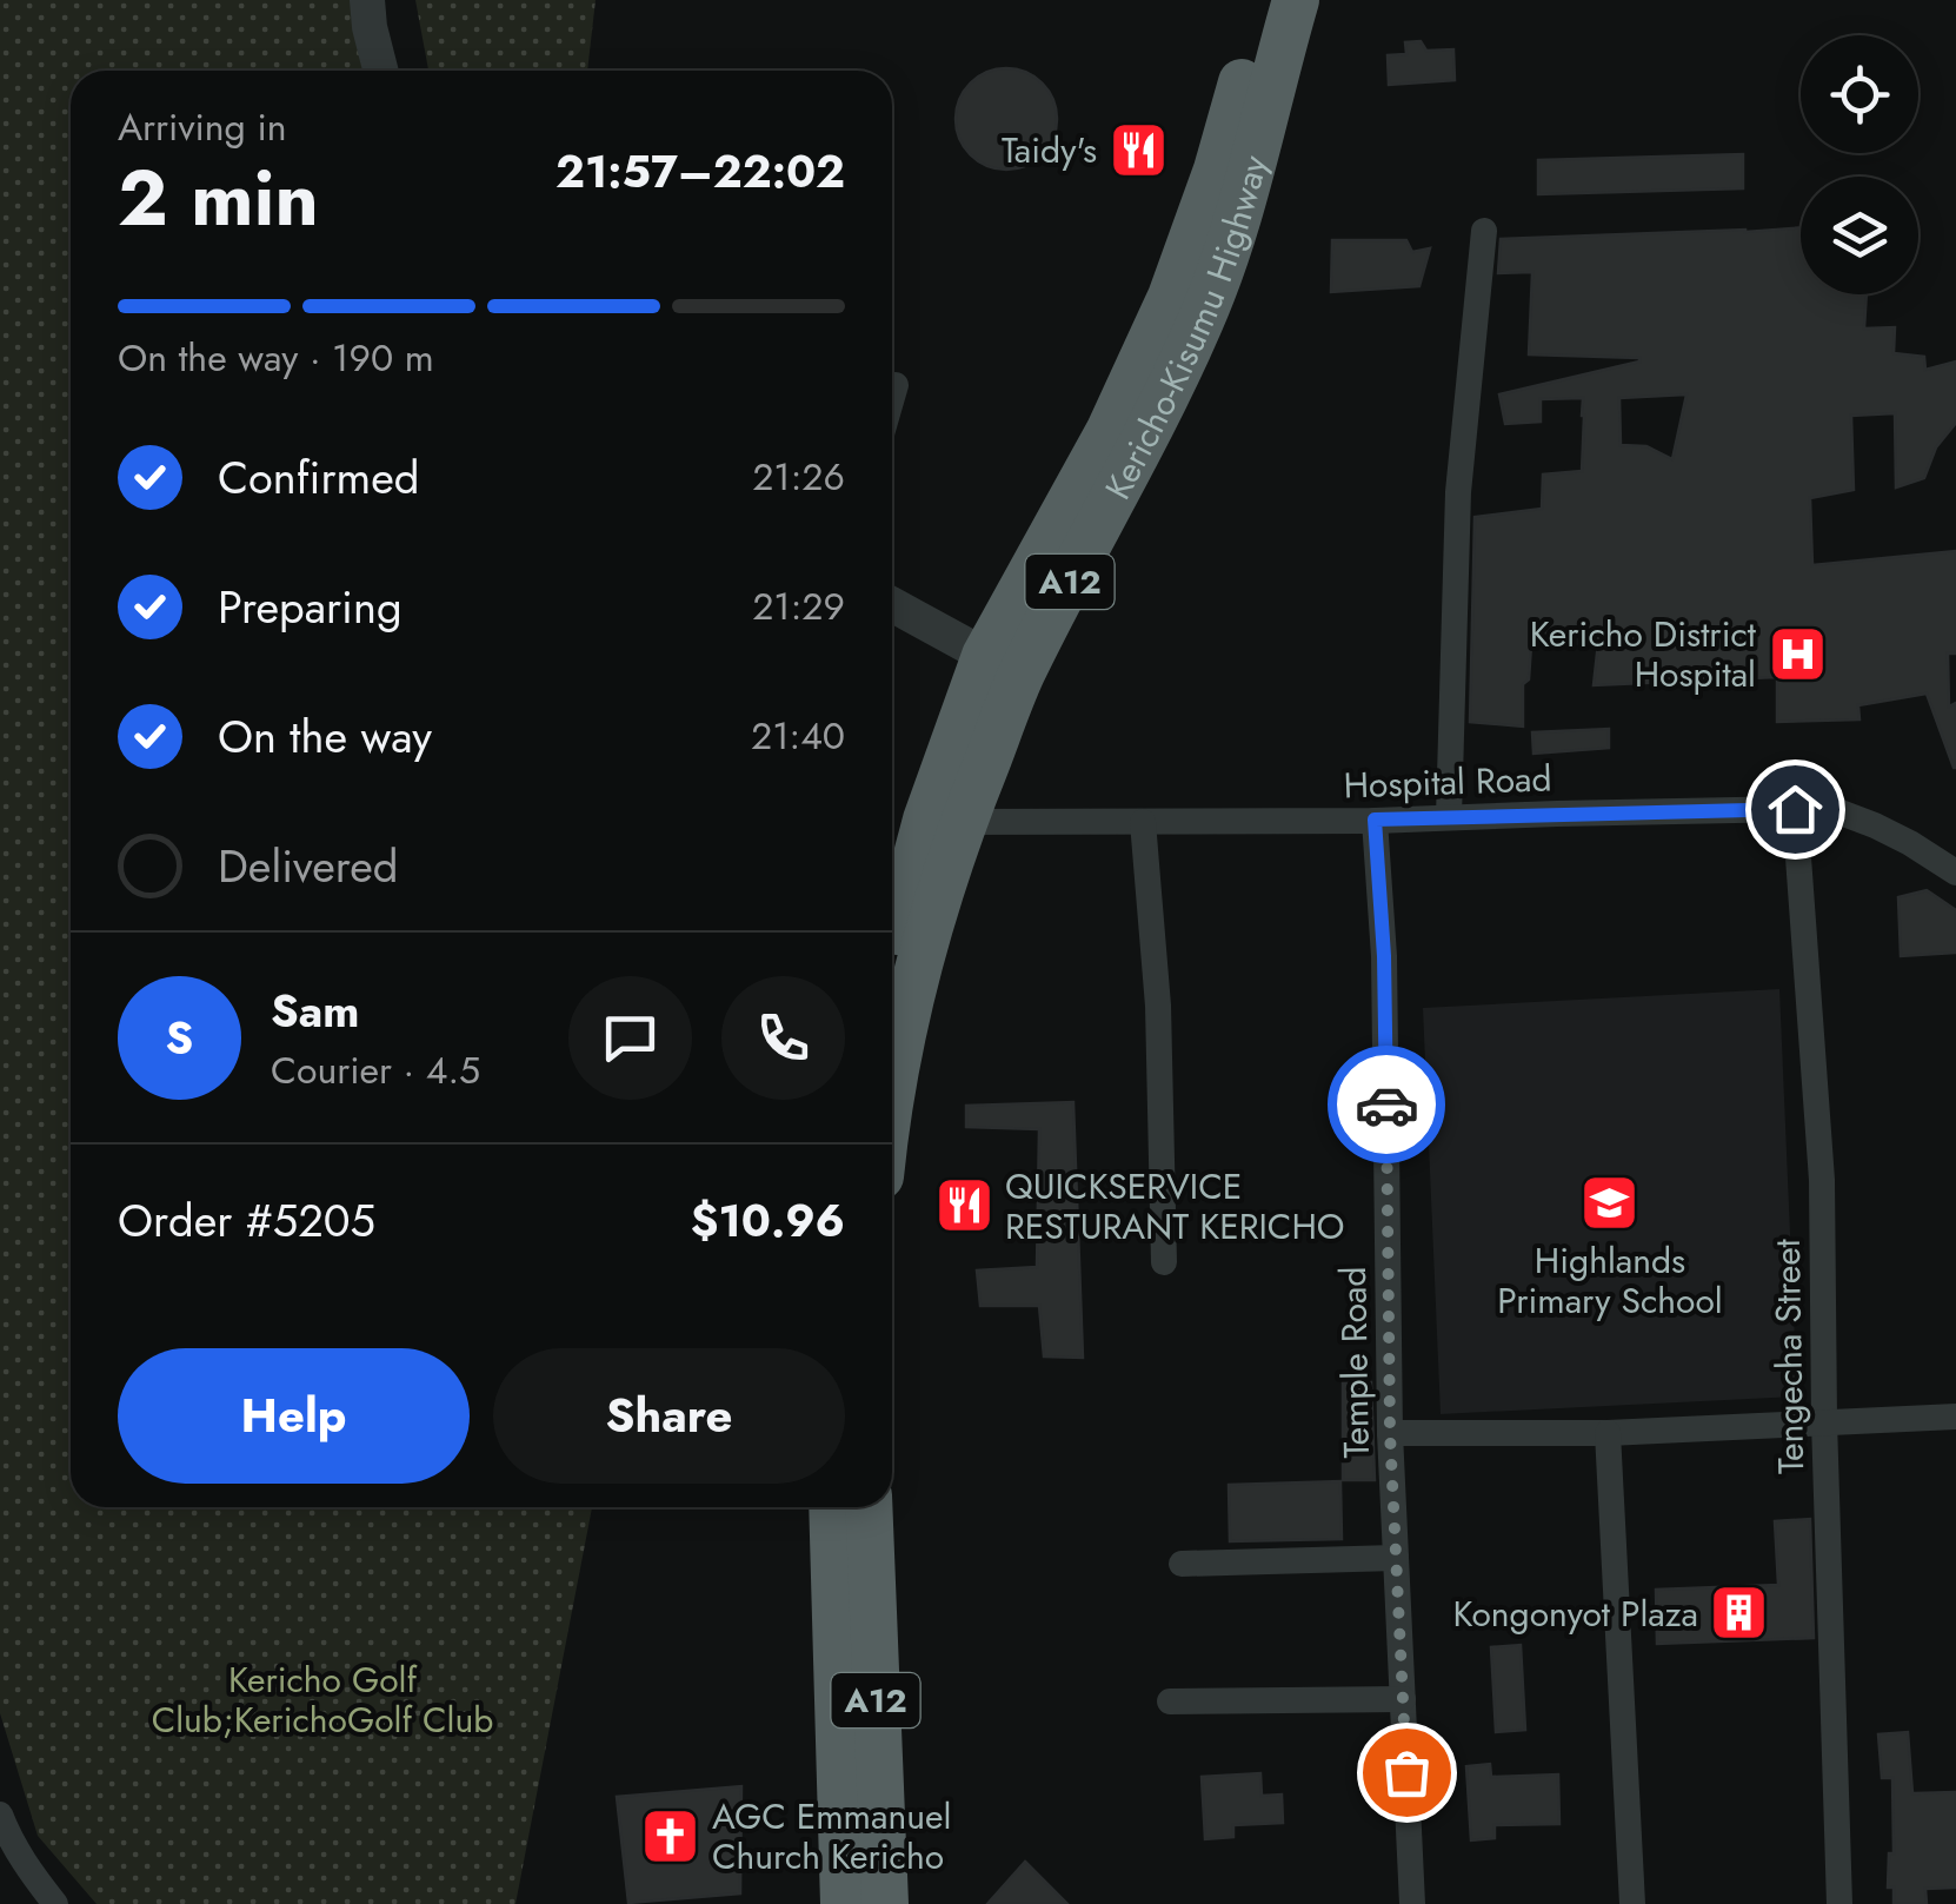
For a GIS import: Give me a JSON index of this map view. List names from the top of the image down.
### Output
{
  "streets": {
    "highway": ["Kericho-Kisumu Highway", "A12"],
    "street": ["Hospital Road", "Tengecha Street", "Temple Road"]
  },
  "crossings": [
    ["Kericho-Kisumu Highway", "Hospital Road"],
    ["Hospital Road", "Tengecha Street"],
    ["Hospital Road", "Temple Road"]
  ],
  "parks": ["Kericho Golf Club;KerichoGolf Club"],
  "places": {
    "restaurant": ["Taidy's", "QUICKSERVICE RESTURANT KERICHO"],
    "hospital": ["Kericho District Hospital"],
    "school or university": ["Highlands Primary School"],
    "building": ["Kongonyot Plaza"],
    "church": ["AGC Emmanuel Church Kericho"]
  },
  "page": {
    "heading": ["2 min", "Arriving in", "21:57–22:02"],
    "panel": [
      "Sam",
      "Courier · 4.5",
      "Order #5205",
      "$10.96"
    ],
    "bar": "On the way · 190 m",
    "list": [
      ["Confirmed", "21:26"],
      ["Preparing", "21:29"],
      ["On the way", "21:40"],
      "Delivered"
    ],
    "round": "S",
    "buttons": ["Help", "Share"]
  }
}
